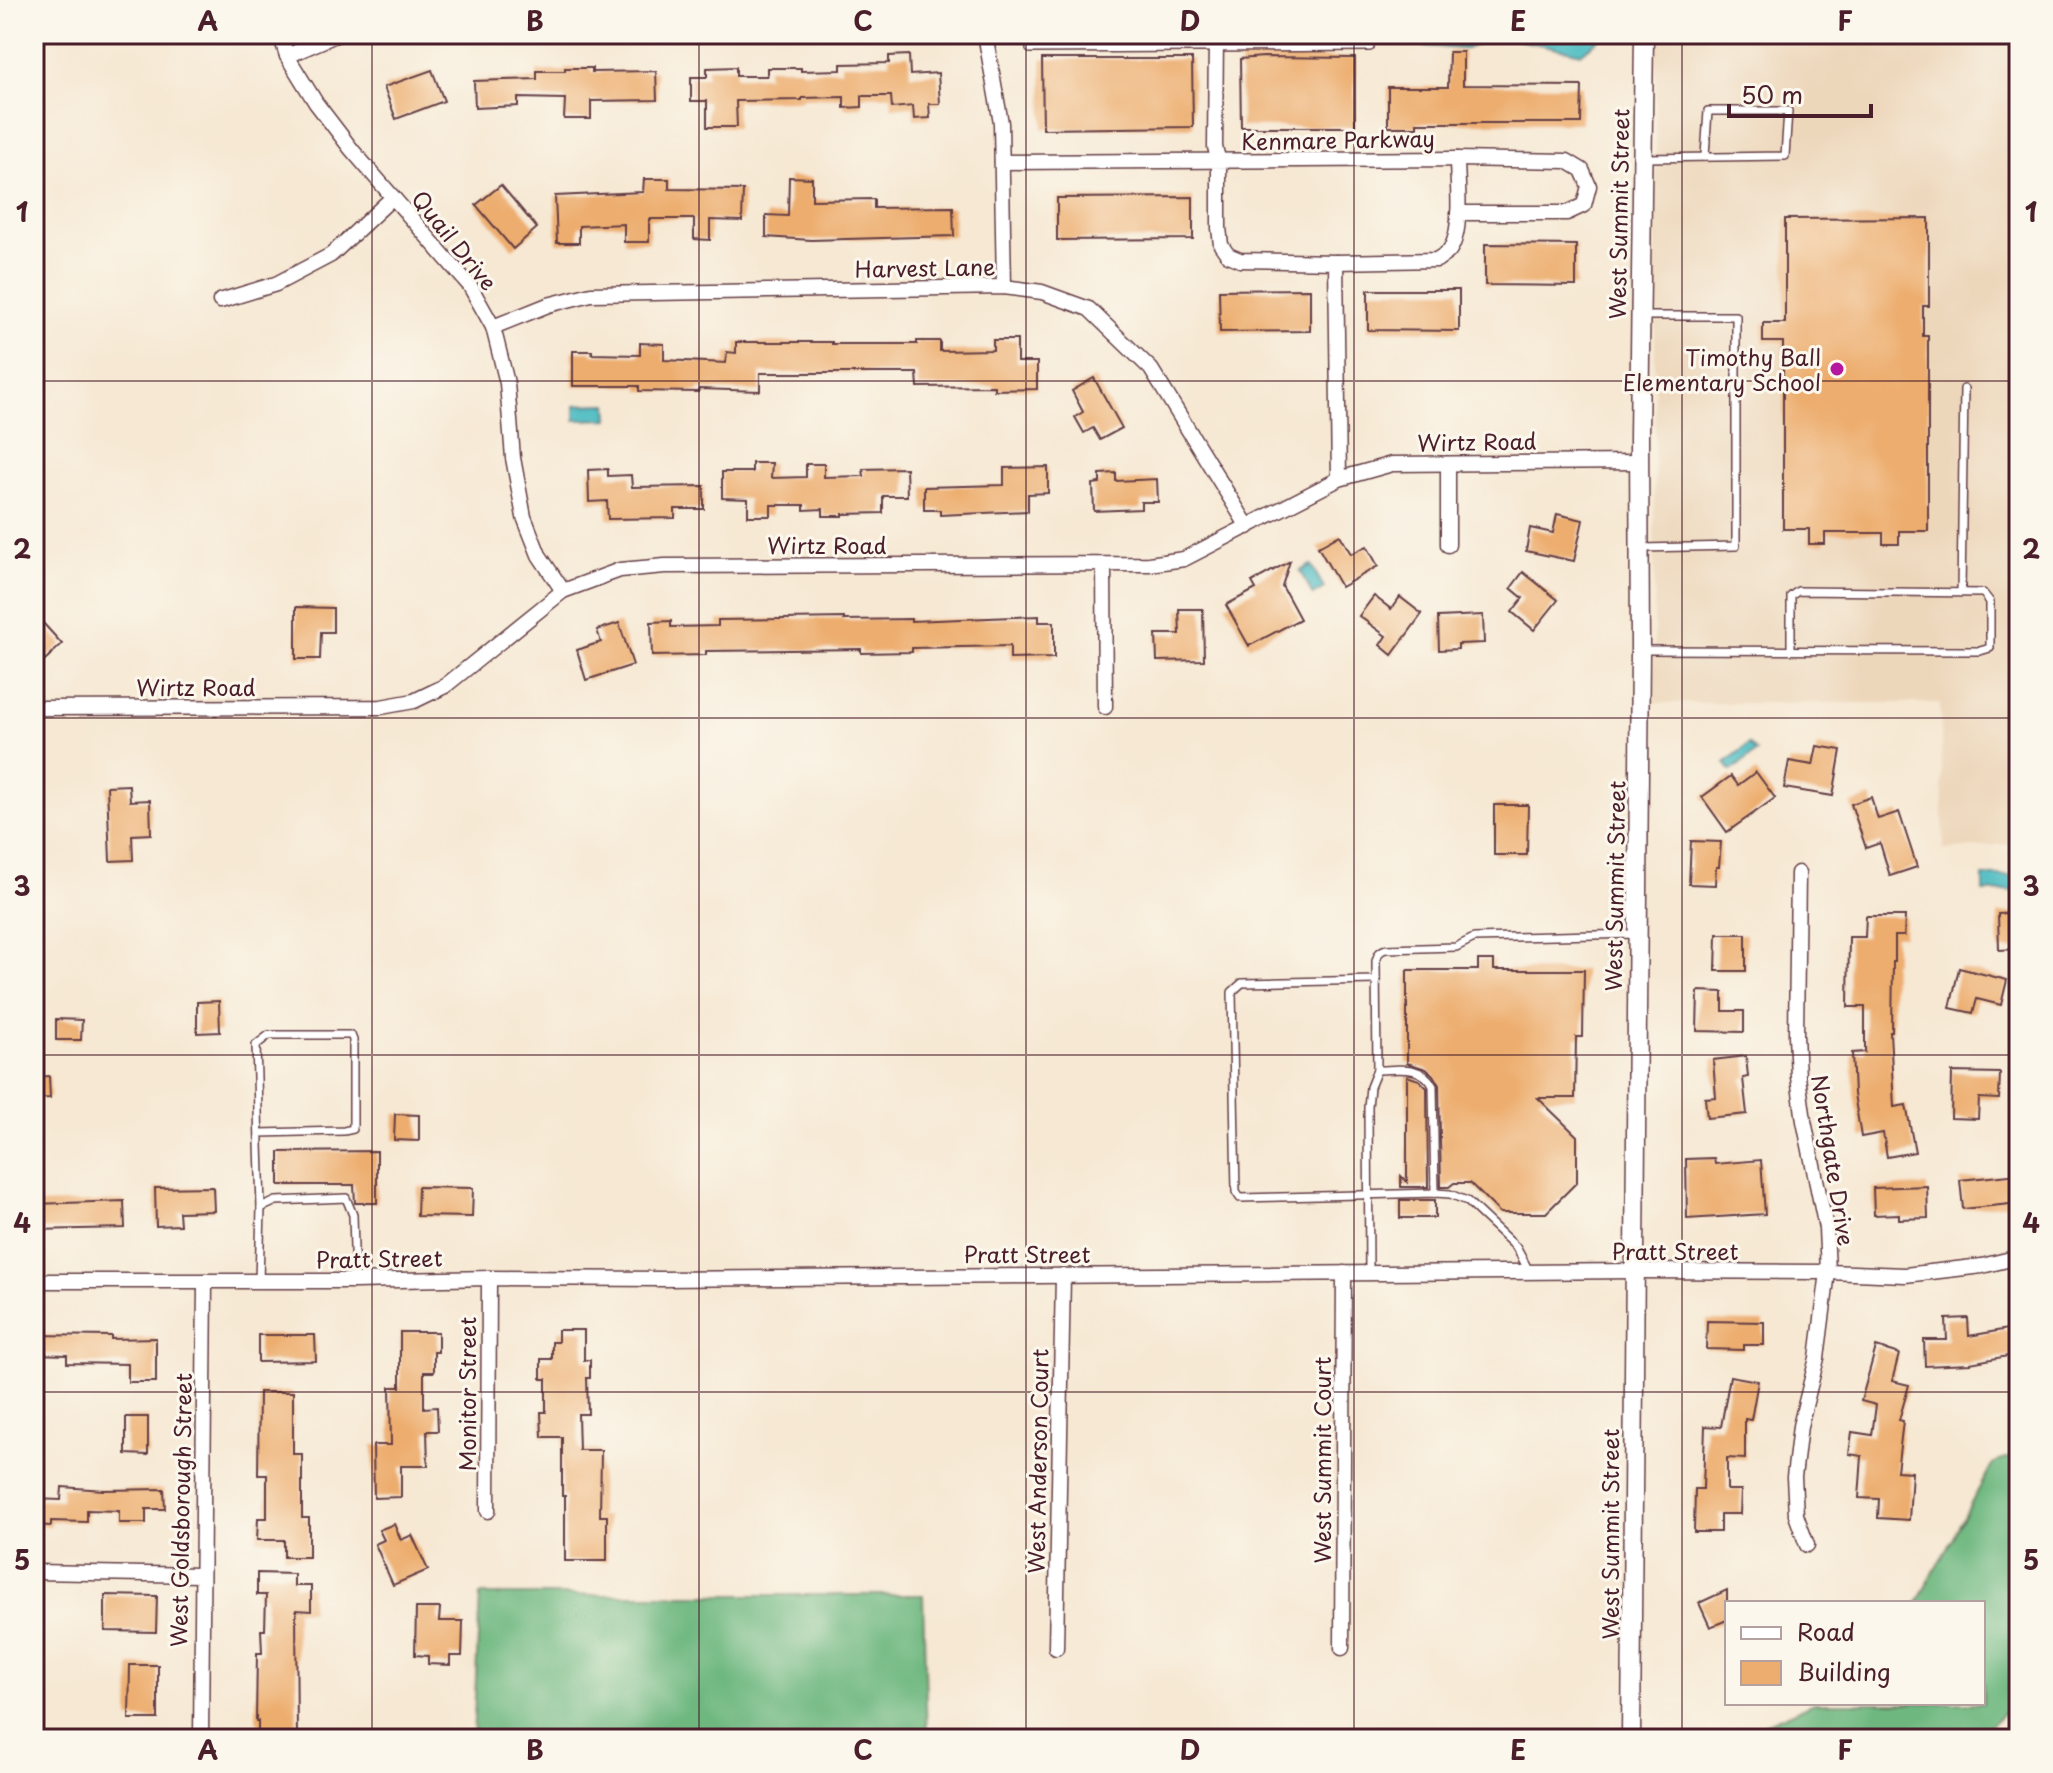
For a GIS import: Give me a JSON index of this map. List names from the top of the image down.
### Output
{
  "streets": {
    "street": [
      "Kenmare Parkway",
      "West Summit Street",
      "Quail Drive",
      "Harvest Lane",
      "Wirtz Road",
      "Northgate Drive",
      "Pratt Street",
      "Monitor Street",
      "West Summit Court",
      "West Anderson Court",
      "West Goldsborough Street"
    ]
  },
  "crossings": [
    ["West Summit Street", "Wirtz Road"],
    ["West Summit Street", "Pratt Street"],
    ["Quail Drive", "Harvest Lane"],
    ["Quail Drive", "Wirtz Road"],
    ["Harvest Lane", "Wirtz Road"],
    ["Northgate Drive", "Pratt Street"],
    ["Pratt Street", "Monitor Street"],
    ["Pratt Street", "West Summit Court"],
    ["Pratt Street", "West Anderson Court"],
    ["Pratt Street", "West Goldsborough Street"]
  ],
  "places": ["Timothy Ball Elementary School"],
  "legend": ["Road", "Building"],
  "scale_bar": "50 m",
  "grid": {
    "columns": [
      "A",
      "B",
      "C",
      "D",
      "E",
      "F"
    ],
    "rows": [
      "1",
      "2",
      "3",
      "4",
      "5"
    ]
  }
}
